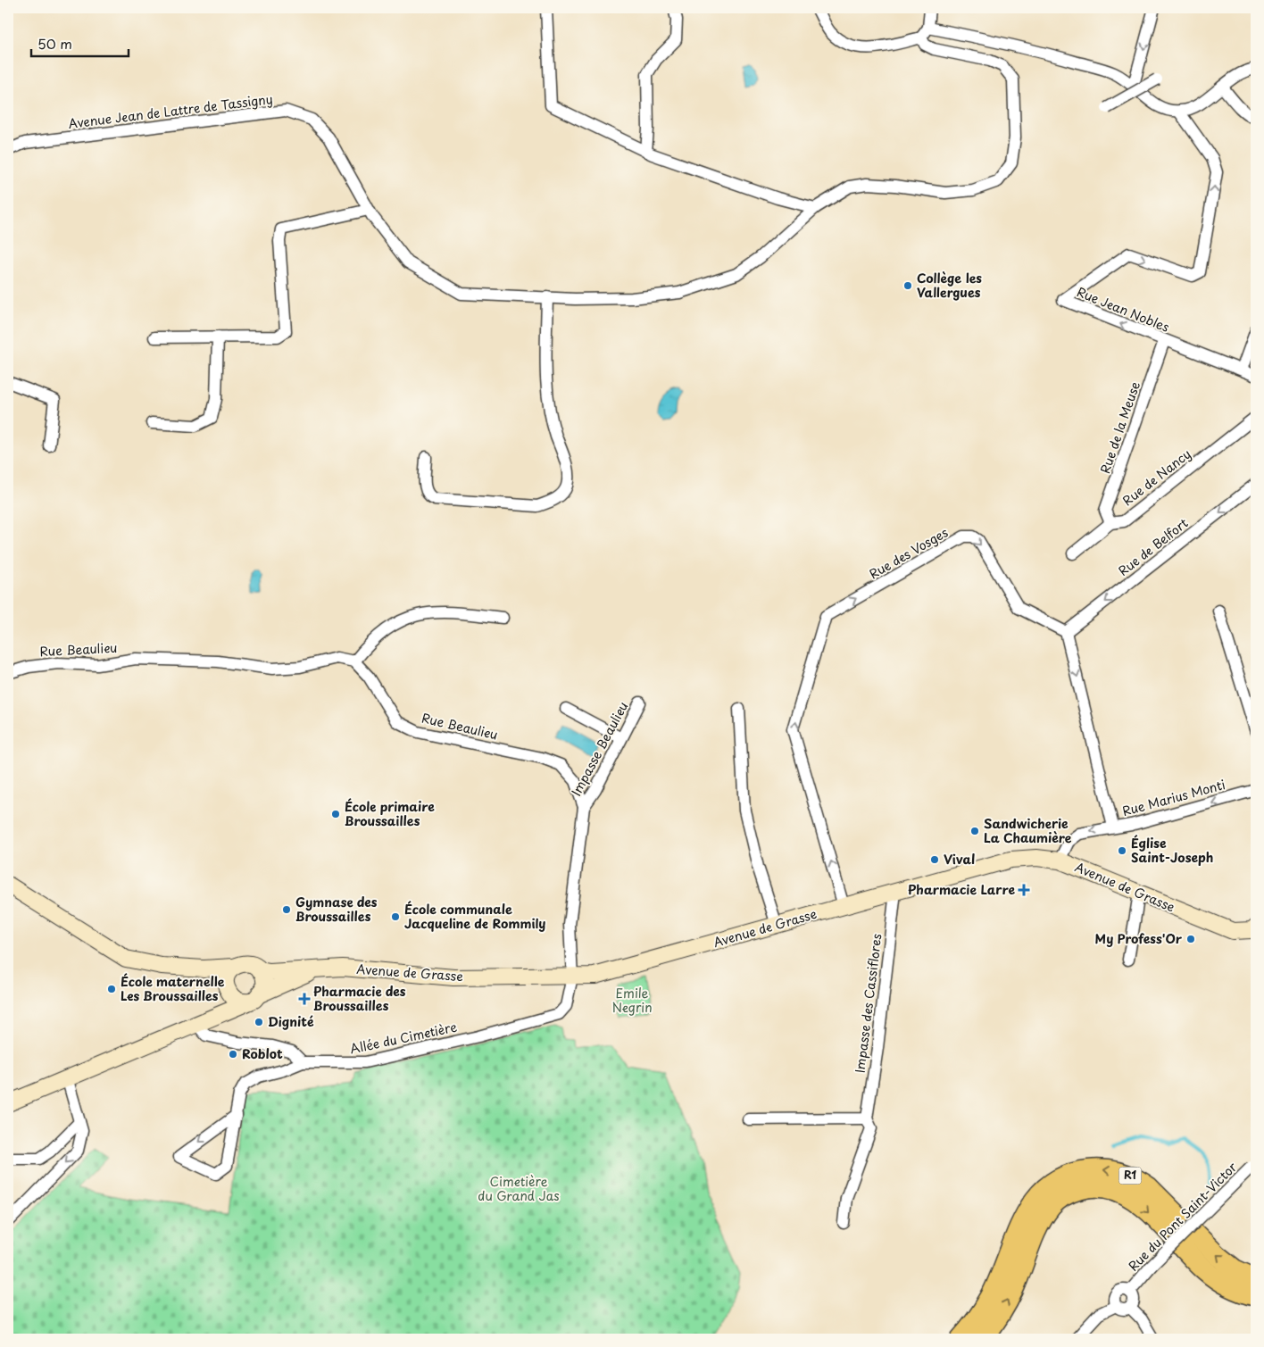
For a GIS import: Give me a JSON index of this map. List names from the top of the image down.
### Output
{
  "streets": {
    "highway": ["R1"],
    "street": [
      "Avenue Jean de Lattre de Tassigny",
      "Rue Jean Nobles",
      "Rue de la Meuse",
      "Rue de Nancy",
      "Rue de Belfort",
      "Rue des Vosges",
      "Rue Beaulieu",
      "Impasse Beaulieu",
      "Rue Marius Monti",
      "Avenue de Grasse",
      "Impasse des Cassiflores",
      "Allée du Cimetière",
      "Rue du Pont Saint-Victor"
    ]
  },
  "crossings": [
    ["Rue Jean Nobles", "Rue de la Meuse"],
    ["Rue de la Meuse", "Rue de Nancy"],
    ["Rue de Belfort", "Rue des Vosges"],
    ["Rue des Vosges", "Avenue de Grasse"],
    ["Rue Beaulieu", "Impasse Beaulieu"],
    ["Rue Beaulieu", "Avenue de Grasse"],
    ["Rue Beaulieu", "Allée du Cimetière"],
    ["Rue Marius Monti", "Avenue de Grasse"],
    ["Avenue de Grasse", "Impasse des Cassiflores"],
    ["Avenue de Grasse", "Allée du Cimetière"]
  ],
  "one_way": ["Rue de Belfort", "Rue Marius Monti"],
  "parks": ["Emile Negrin", "Cimetière du Grand Jas"],
  "places": {
    "other": [
      "Collège les Vallergues",
      "École primaire Broussailles",
      "Sandwicherie La Chaumière",
      "Église Saint-Joseph",
      "Vival",
      "Gymnase des Broussailles",
      "École communale Jacqueline de Rommily",
      "My Profess'Or",
      "École maternelle Les Broussailles",
      "Dignité",
      "Roblot"
    ],
    "health": ["Pharmacie Larre", "Pharmacie des Broussailles"]
  },
  "scale_bar": "50 m"
}
